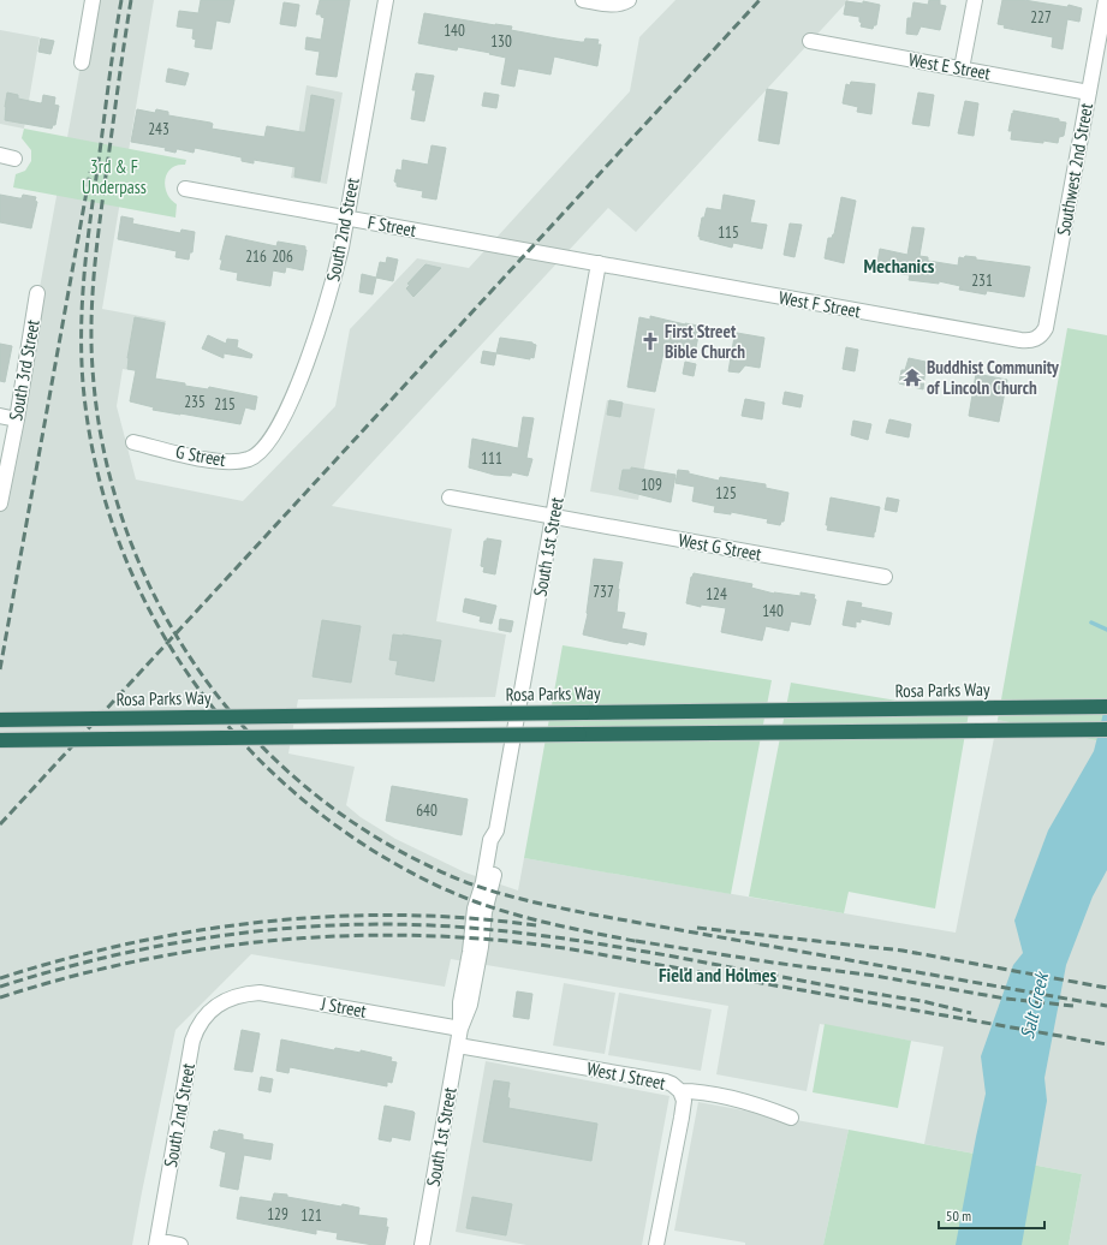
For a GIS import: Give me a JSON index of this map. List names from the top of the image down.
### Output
{
  "streets": {
    "highway": ["Rosa Parks Way"],
    "street": [
      "West E Street",
      "Southwest 2nd Street",
      "F Street",
      "South 2nd Street",
      "West F Street",
      "South 3rd Street",
      "G Street",
      "South 1st Street",
      "West G Street",
      "J Street",
      "West J Street"
    ]
  },
  "crossings": [
    ["West E Street", "Southwest 2nd Street"],
    ["Southwest 2nd Street", "West F Street"],
    ["F Street", "South 2nd Street"],
    ["F Street", "West F Street"],
    ["F Street", "South 1st Street"],
    ["South 2nd Street", "G Street"],
    ["South 2nd Street", "J Street"],
    ["West F Street", "South 1st Street"],
    ["South 1st Street", "West G Street"],
    ["South 1st Street", "J Street"],
    ["South 1st Street", "West J Street"]
  ],
  "districts": ["Mechanics", "Field and Holmes"],
  "water": ["Salt Creek"],
  "parks": ["3rd & F Underpass"],
  "places": {
    "church": ["First Street Bible Church"],
    "temple": ["Buddhist Community of Lincoln Church"]
  },
  "house_numbers": [
    "227",
    "140",
    "130",
    "243",
    "115",
    "216",
    "206",
    "231",
    "235",
    "215",
    "111",
    "109",
    "125",
    "737",
    "124",
    "140",
    "640",
    "129",
    "121"
  ],
  "scale_bar": "50 m"
}
